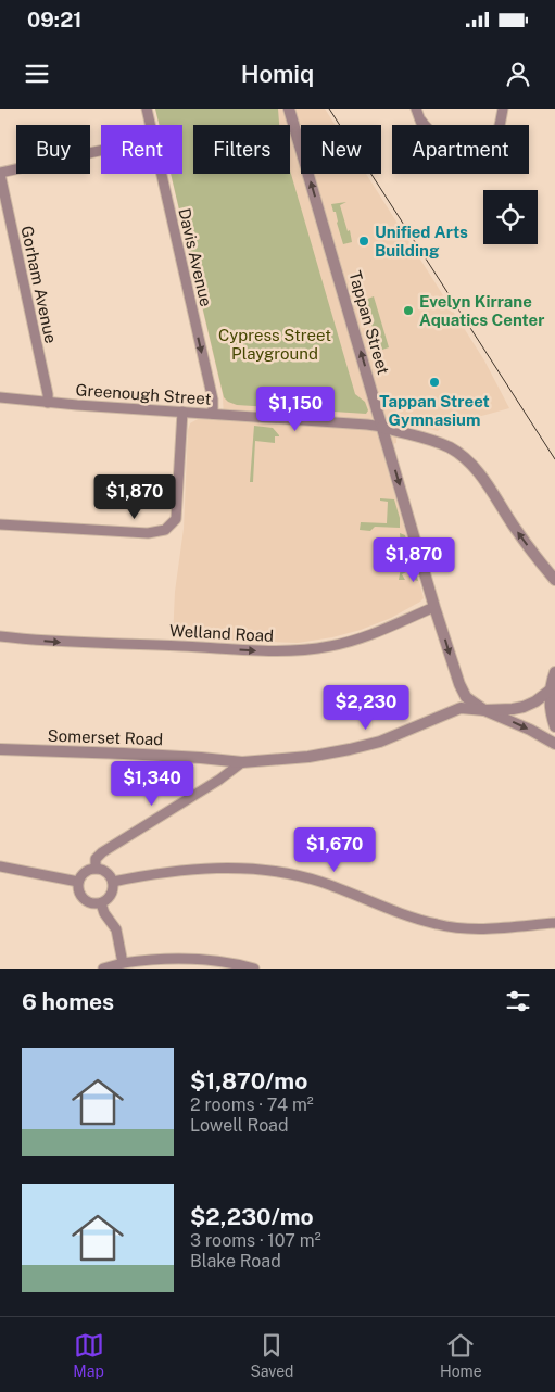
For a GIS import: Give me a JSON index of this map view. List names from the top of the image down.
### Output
{
  "streets": {
    "street": [
      "Davis Avenue",
      "Gorham Avenue",
      "Tappan Street",
      "Greenough Street",
      "Welland Road",
      "Somerset Road"
    ]
  },
  "crossings": [
    ["Davis Avenue", "Greenough Street"],
    ["Gorham Avenue", "Greenough Street"],
    ["Tappan Street", "Greenough Street"],
    ["Tappan Street", "Welland Road"],
    ["Tappan Street", "Somerset Road"]
  ],
  "one_way": ["Davis Avenue", "Welland Road"],
  "parks": ["Cypress Street Playground"],
  "places": ["Unified Arts Building", "Evelyn Kirrane Aquatics Center", "Tappan Street Gymnasium"],
  "page": {
    "status": "09:21",
    "header": "Homiq",
    "chip": [
      "Buy",
      "Rent",
      "Filters",
      "New",
      "Apartment"
    ],
    "price": [
      "$1,150",
      "$1,870",
      "$1,870",
      "$2,230",
      "$1,340",
      "$1,670"
    ],
    "heading": "6 homes",
    "list": [
      {
        "name": "$1,870/mo",
        "note": "2 rooms · 74 m² · Lowell Road"
      },
      {
        "name": "$2,230/mo",
        "note": "3 rooms · 107 m² · Blake Road"
      }
    ],
    "tabs": ["Map", "Saved", "Home"]
  }
}
